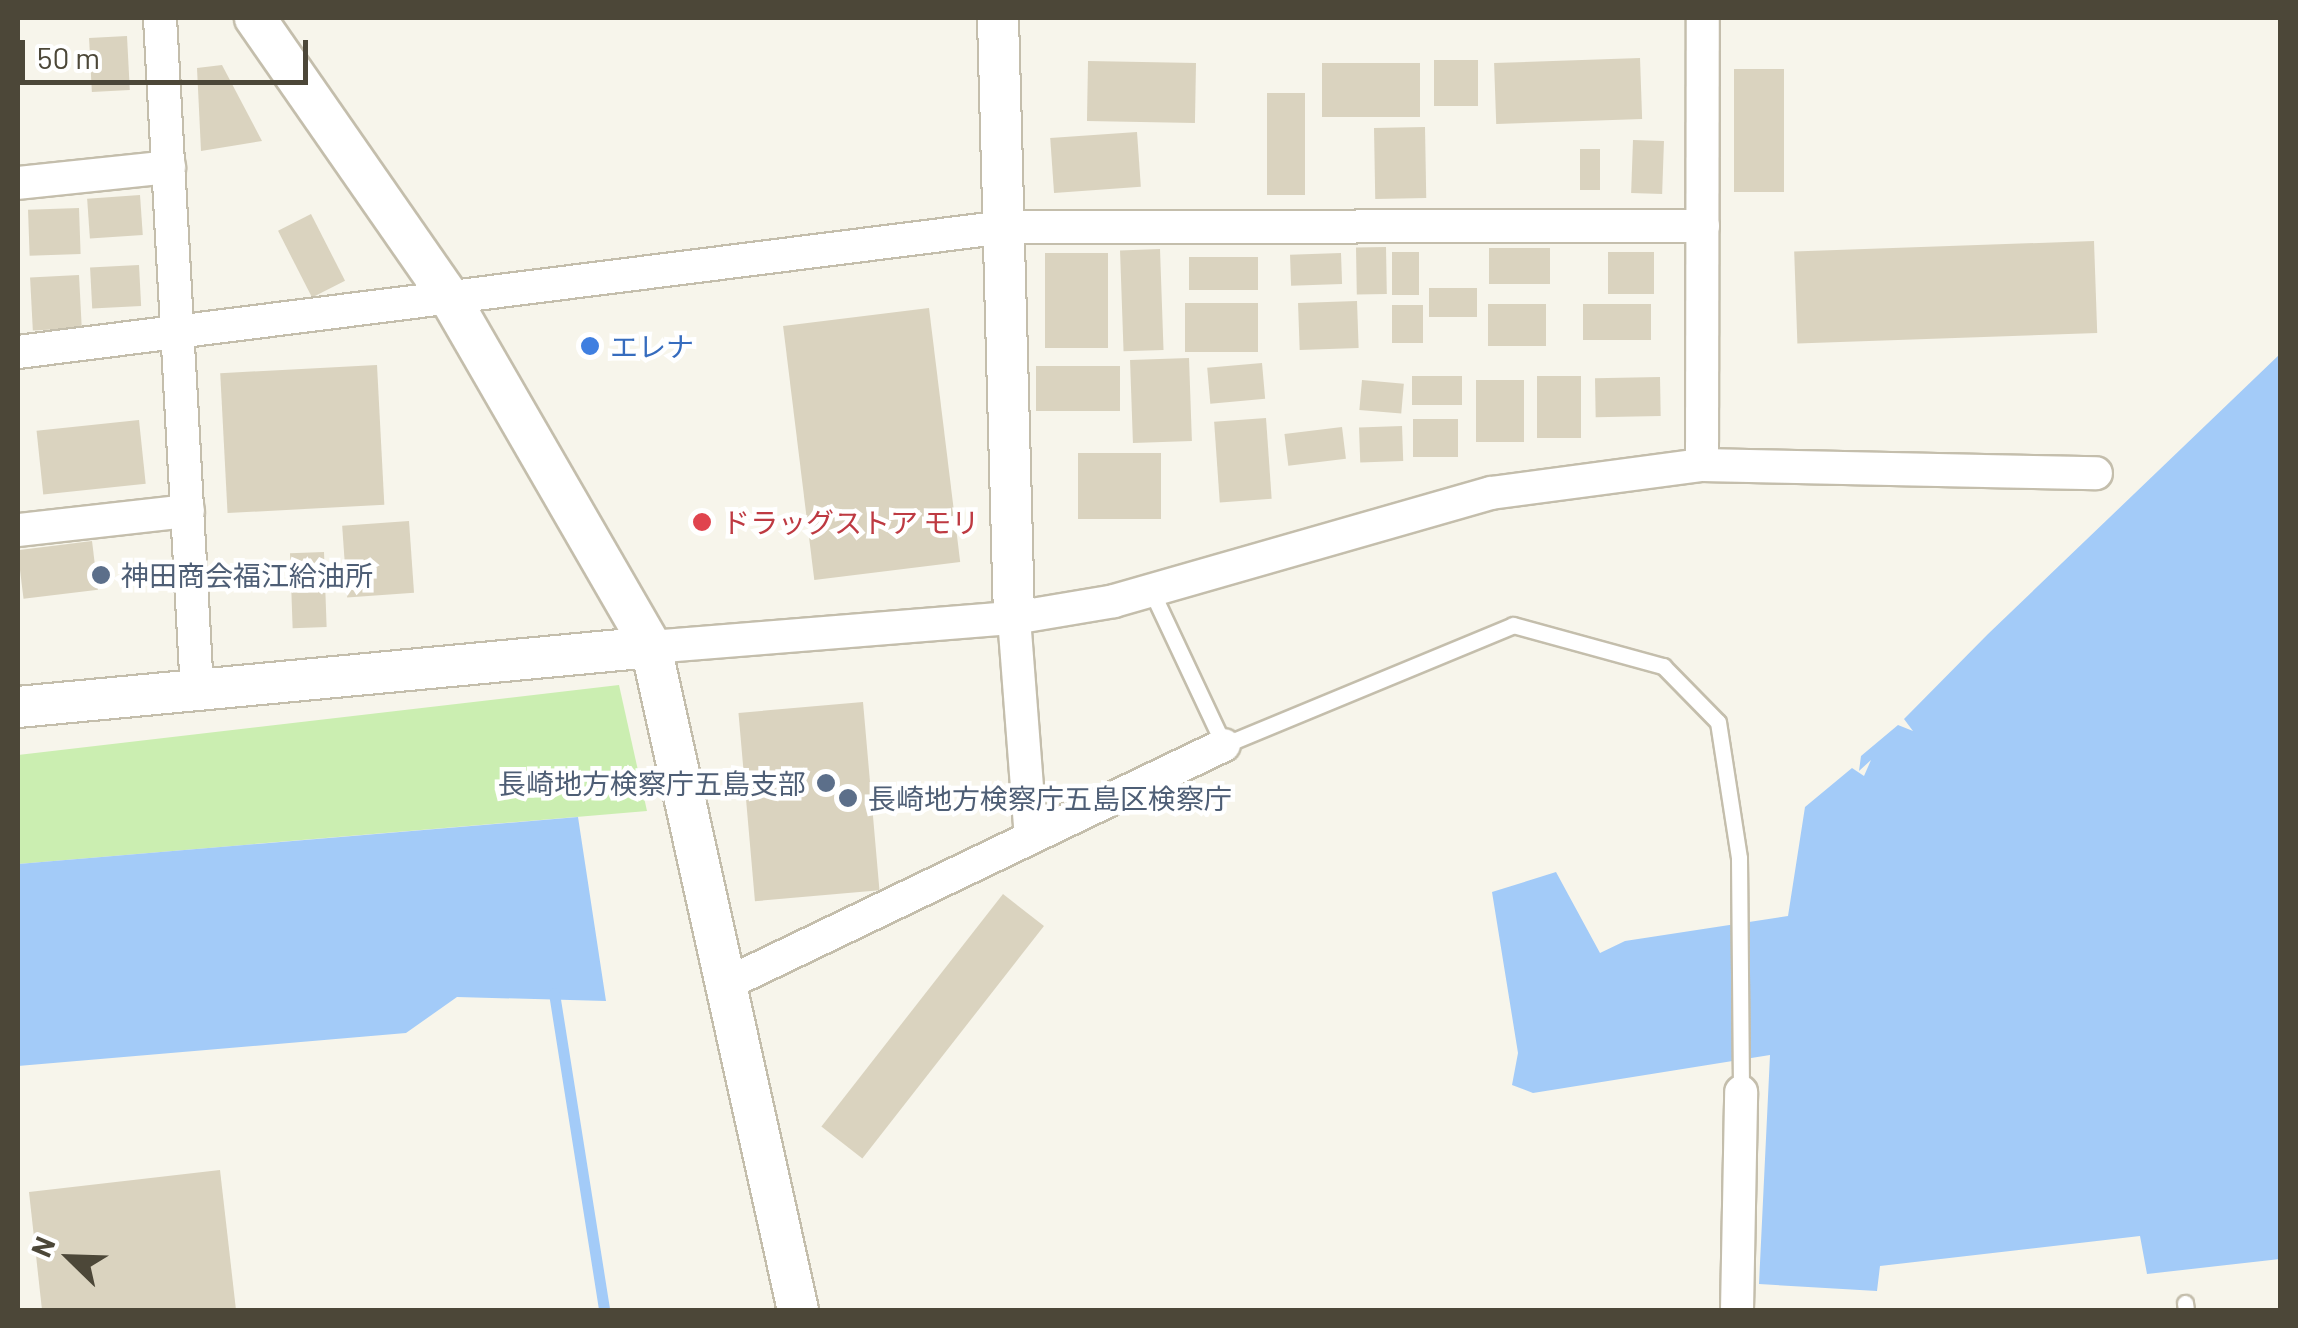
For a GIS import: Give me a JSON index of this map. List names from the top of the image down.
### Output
{
  "places": [
    "エレナ",
    "ドラッグストア モリ",
    "神田商会福江給油所",
    "長崎地方検察庁五島支部",
    "長崎地方検察庁五島区検察庁"
  ],
  "scale_bar": "50 m",
  "north": "top left"
}
